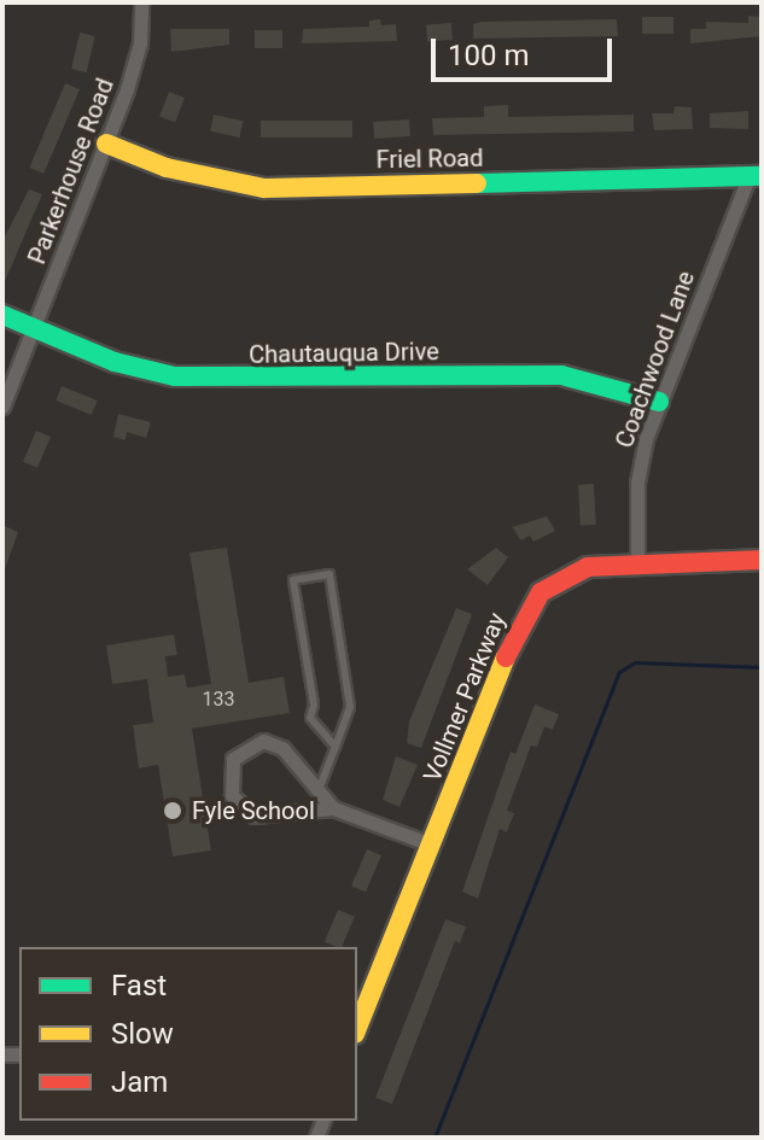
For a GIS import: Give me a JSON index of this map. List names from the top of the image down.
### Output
{
  "streets": {
    "street": [
      "Friel Road",
      "Parkerhouse Road",
      "Chautauqua Drive",
      "Coachwood Lane",
      "Vollmer Parkway"
    ]
  },
  "crossings": [
    ["Friel Road", "Parkerhouse Road"],
    ["Friel Road", "Coachwood Lane"],
    ["Parkerhouse Road", "Chautauqua Drive"],
    ["Chautauqua Drive", "Coachwood Lane"],
    ["Coachwood Lane", "Vollmer Parkway"]
  ],
  "places": ["Fyle School"],
  "house_numbers": ["133"],
  "legend": ["Fast", "Slow", "Jam"],
  "scale_bar": "100 m"
}
